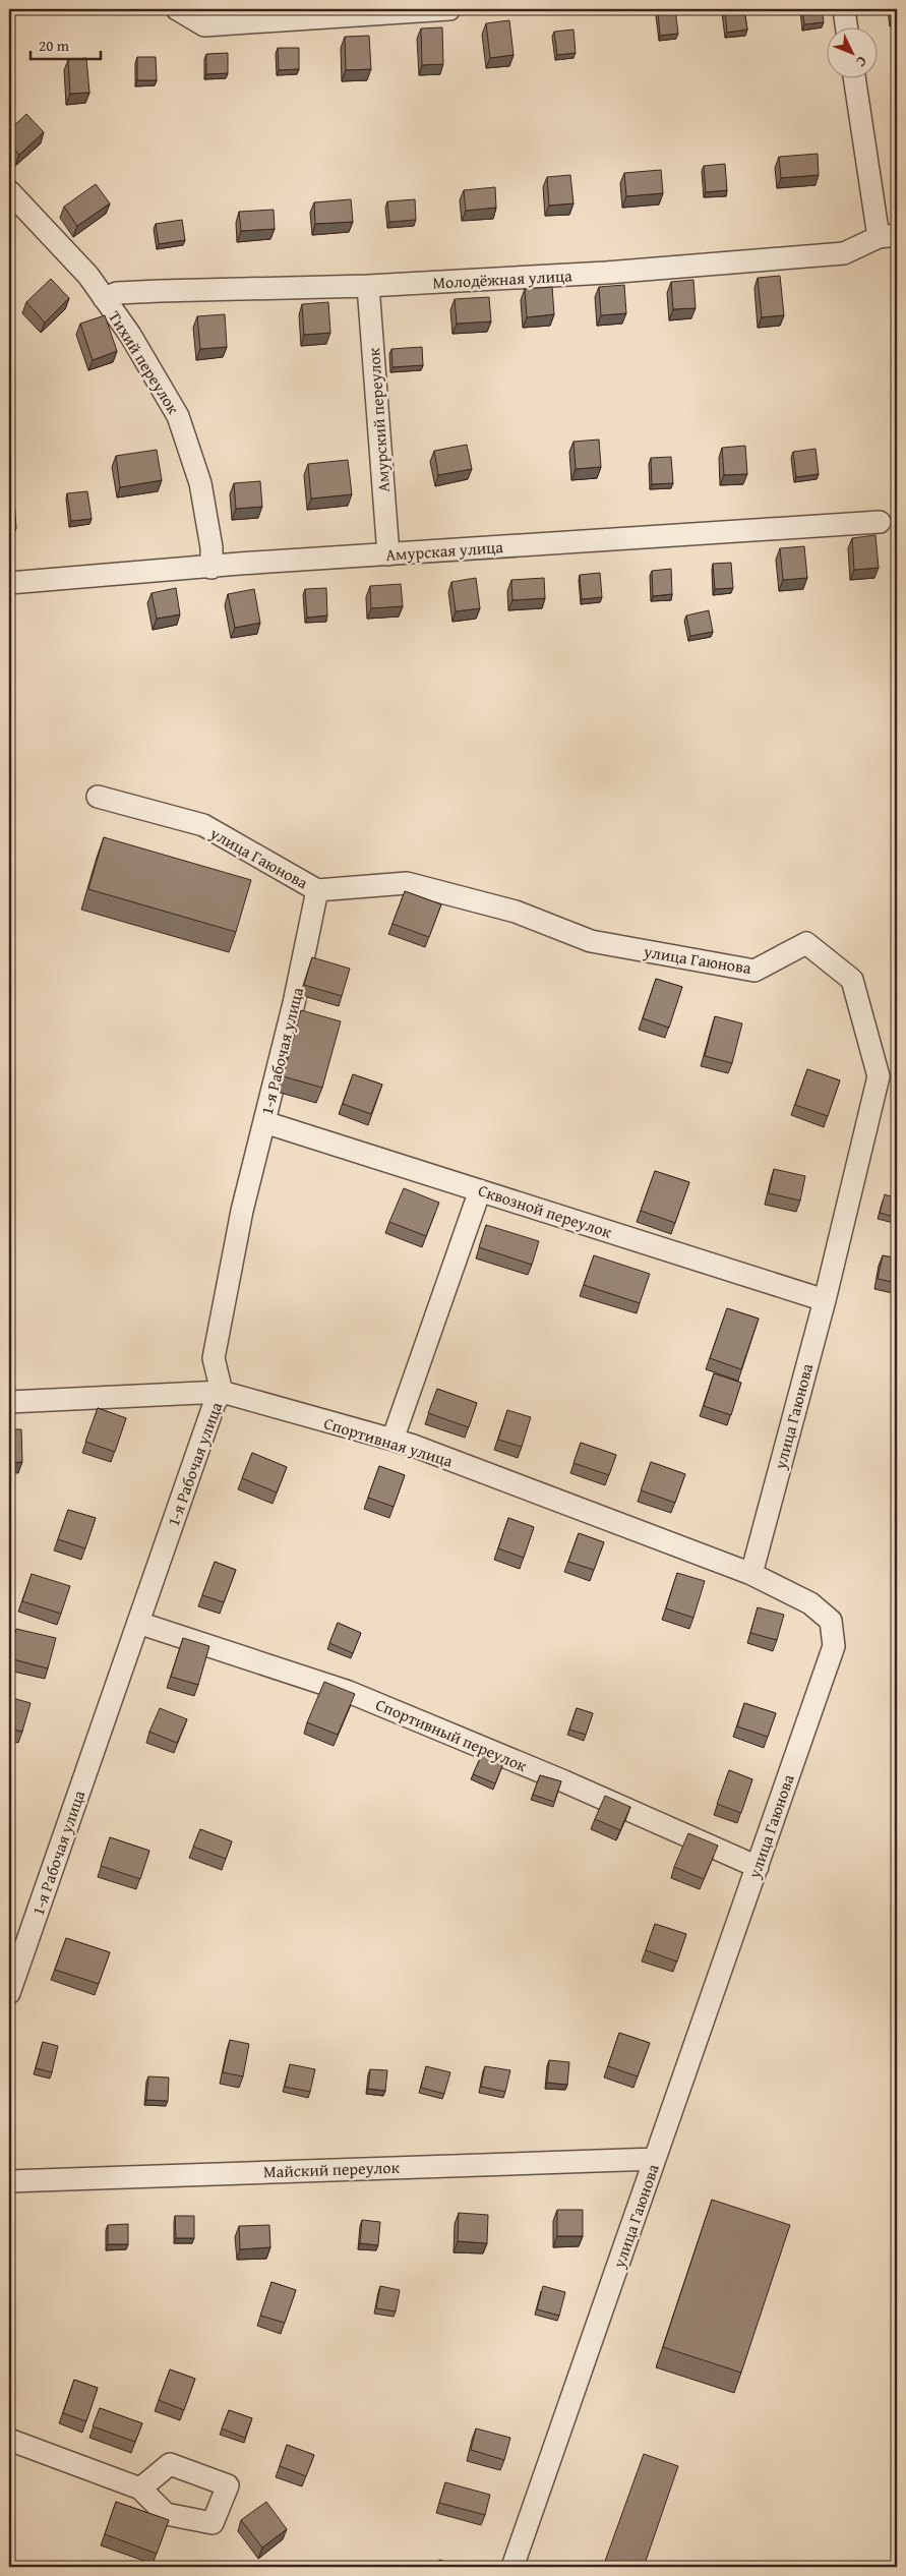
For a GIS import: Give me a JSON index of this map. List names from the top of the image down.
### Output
{
  "streets": {
    "street": [
      "Молодёжная улица",
      "Тихий переулок",
      "Амурский переулок",
      "Амурская улица",
      "улица Гаюнова",
      "1-я Рабочая улица",
      "Сквозной переулок",
      "Спортивная улица",
      "Спортивный переулок",
      "Майский переулок"
    ]
  },
  "crossings": [
    ["Молодёжная улица", "Тихий переулок"],
    ["Молодёжная улица", "Амурский переулок"],
    ["Тихий переулок", "Амурская улица"],
    ["Амурский переулок", "Амурская улица"],
    ["улица Гаюнова", "1-я Рабочая улица"],
    ["улица Гаюнова", "Сквозной переулок"],
    ["улица Гаюнова", "Спортивная улица"],
    ["улица Гаюнова", "Спортивный переулок"],
    ["улица Гаюнова", "Майский переулок"],
    ["1-я Рабочая улица", "Сквозной переулок"],
    ["1-я Рабочая улица", "Спортивная улица"],
    ["1-я Рабочая улица", "Спортивный переулок"]
  ],
  "scale_bar": "20 m",
  "north": "bottom right"
}
